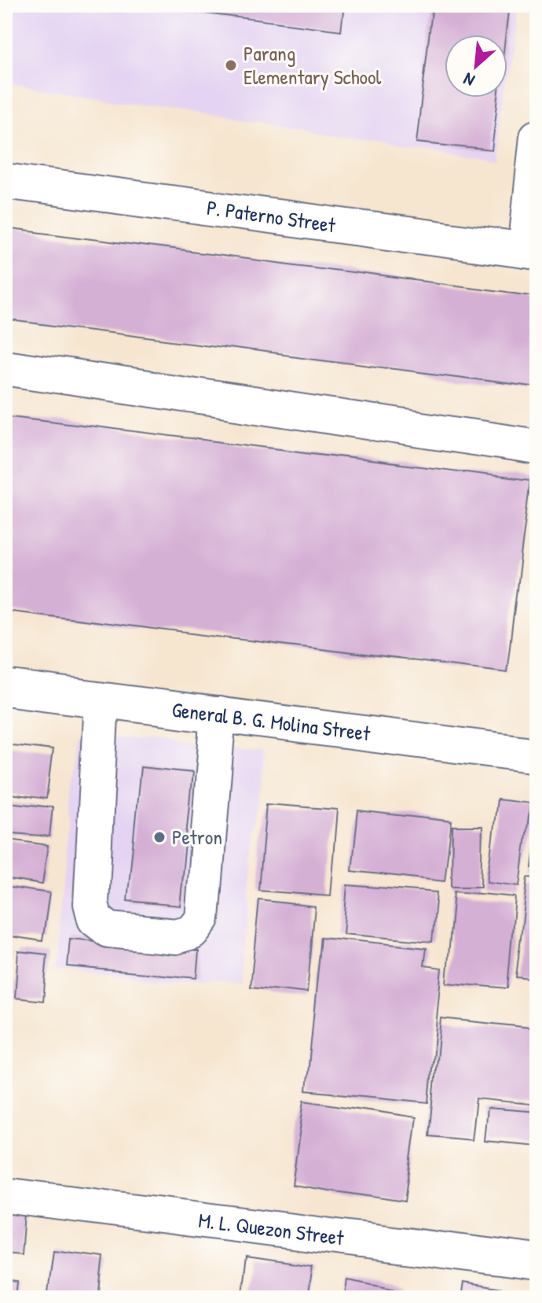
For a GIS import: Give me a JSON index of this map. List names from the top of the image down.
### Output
{
  "streets": {
    "street": ["P. Paterno Street", "General B. G. Molina Street", "M. L. Quezon Street"]
  },
  "places": ["Parang Elementary School", "Petron"],
  "north": "bottom left"
}
